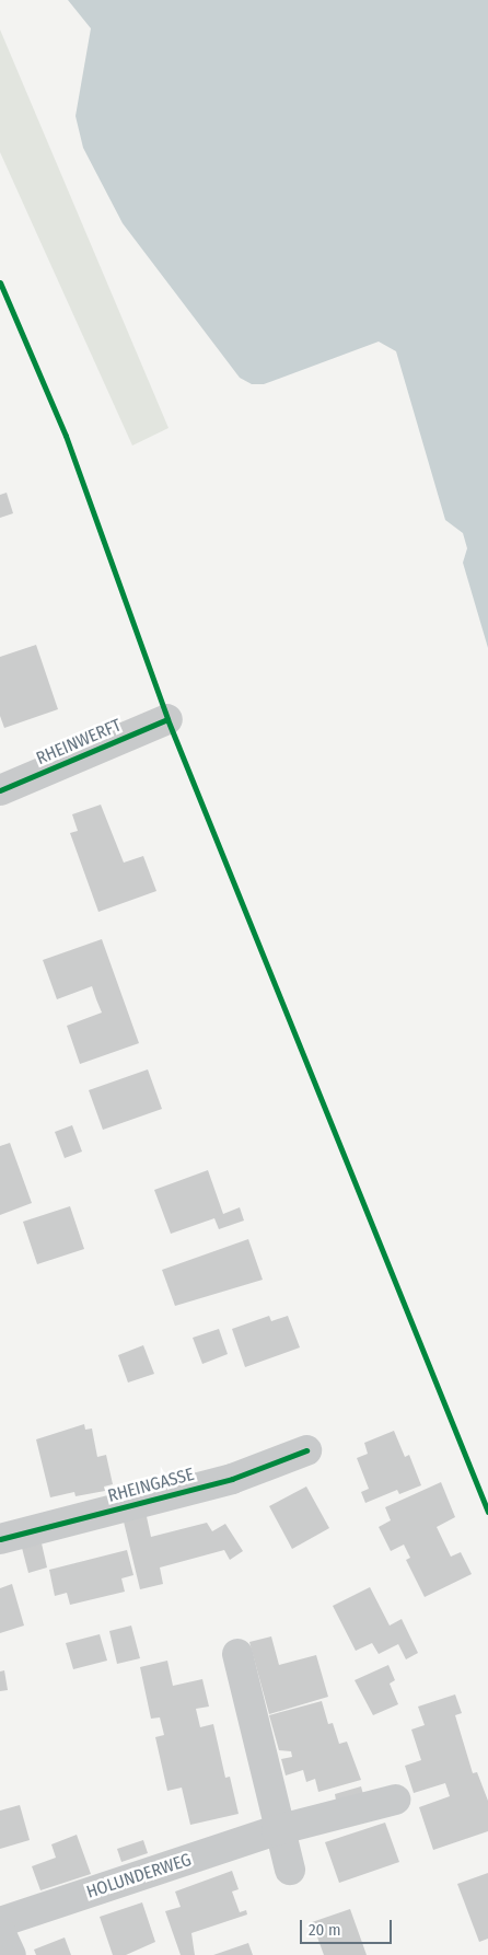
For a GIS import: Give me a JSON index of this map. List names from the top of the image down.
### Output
{
  "streets": {
    "street": ["RHEINWERFT", "RHEINGASSE", "HOLUNDERWEG"]
  },
  "scale_bar": "20 m"
}
